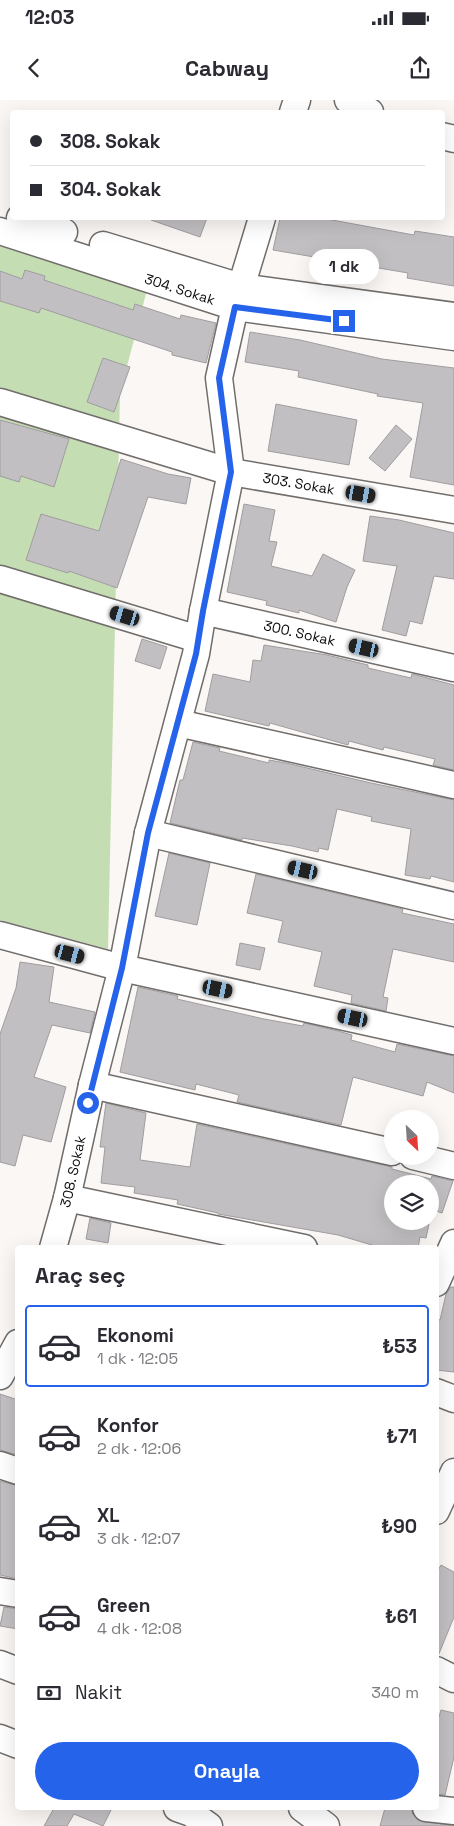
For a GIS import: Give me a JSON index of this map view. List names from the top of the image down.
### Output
{
  "streets": {
    "street": [
      "304. Sokak",
      "303. Sokak",
      "300. Sokak",
      "308. Sokak"
    ]
  },
  "crossings": [
    ["304. Sokak", "308. Sokak"],
    ["303. Sokak", "308. Sokak"],
    ["300. Sokak", "308. Sokak"]
  ],
  "north": "bottom right",
  "page": {
    "status": "12:03",
    "header": "Cabway",
    "banner": ["308. Sokak", "304. Sokak"],
    "bubble": "1 dk",
    "heading": "Araç seç",
    "list": [
      {
        "name": "Ekonomi",
        "note": "1 dk · 12:05",
        "value": "₺53"
      },
      {
        "name": "Konfor",
        "note": "2 dk · 12:06",
        "value": "₺71"
      },
      {
        "name": "XL",
        "note": "3 dk · 12:07",
        "value": "₺90"
      },
      {
        "name": "Green",
        "note": "4 dk · 12:08",
        "value": "₺61"
      }
    ],
    "pay": ["Nakit", "340 m"],
    "buttons": "Onayla"
  }
}
